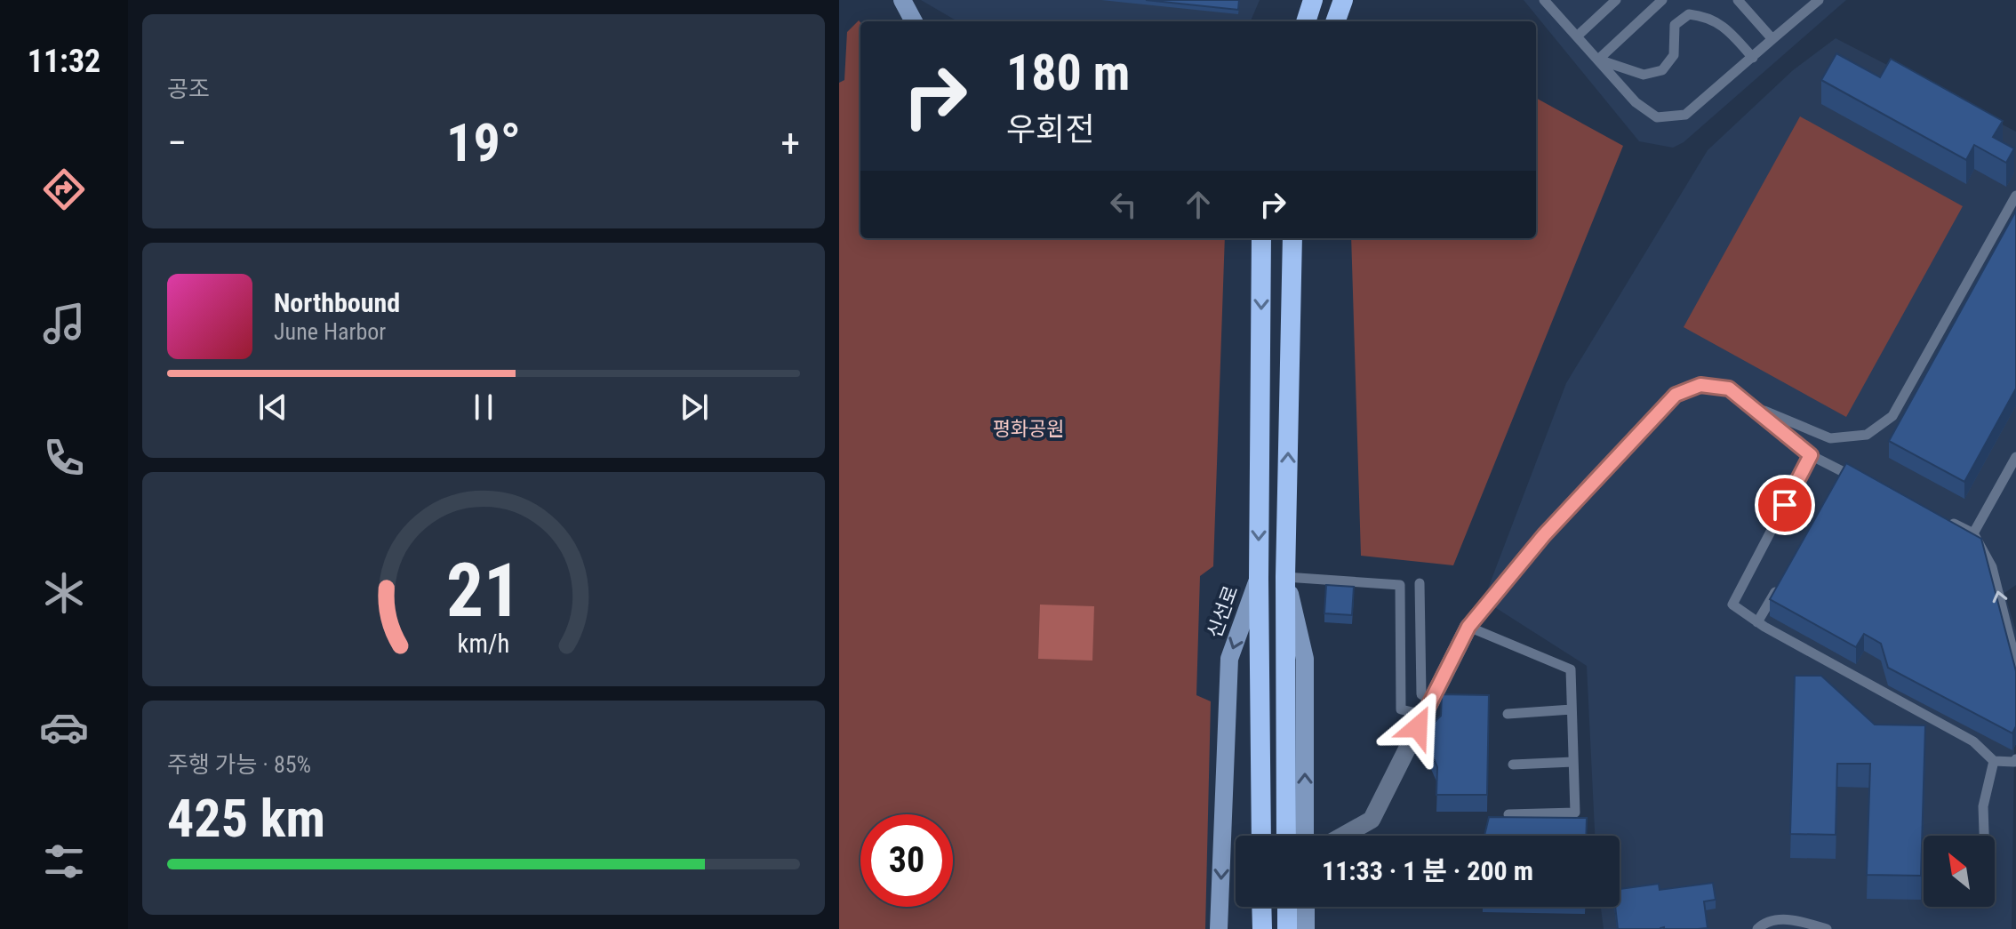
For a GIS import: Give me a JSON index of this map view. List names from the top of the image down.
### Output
{
  "streets": {
    "highway": ["신선로"]
  },
  "parks": ["평화공원"],
  "north": "top left",
  "page": {
    "tabs": "11:32",
    "tile": [
      "공조",
      ["주행 가능 · 85%", "425 km"]
    ],
    "turn": ["180 m", "우회전"],
    "heat": ["−", "19°", "+"],
    "song": ["Northbound", "June Harbor"],
    "limit": "30",
    "trip": "11:33 · 1 분 · 200 m",
    "gauge": ["21", "km/h"]
  }
}
